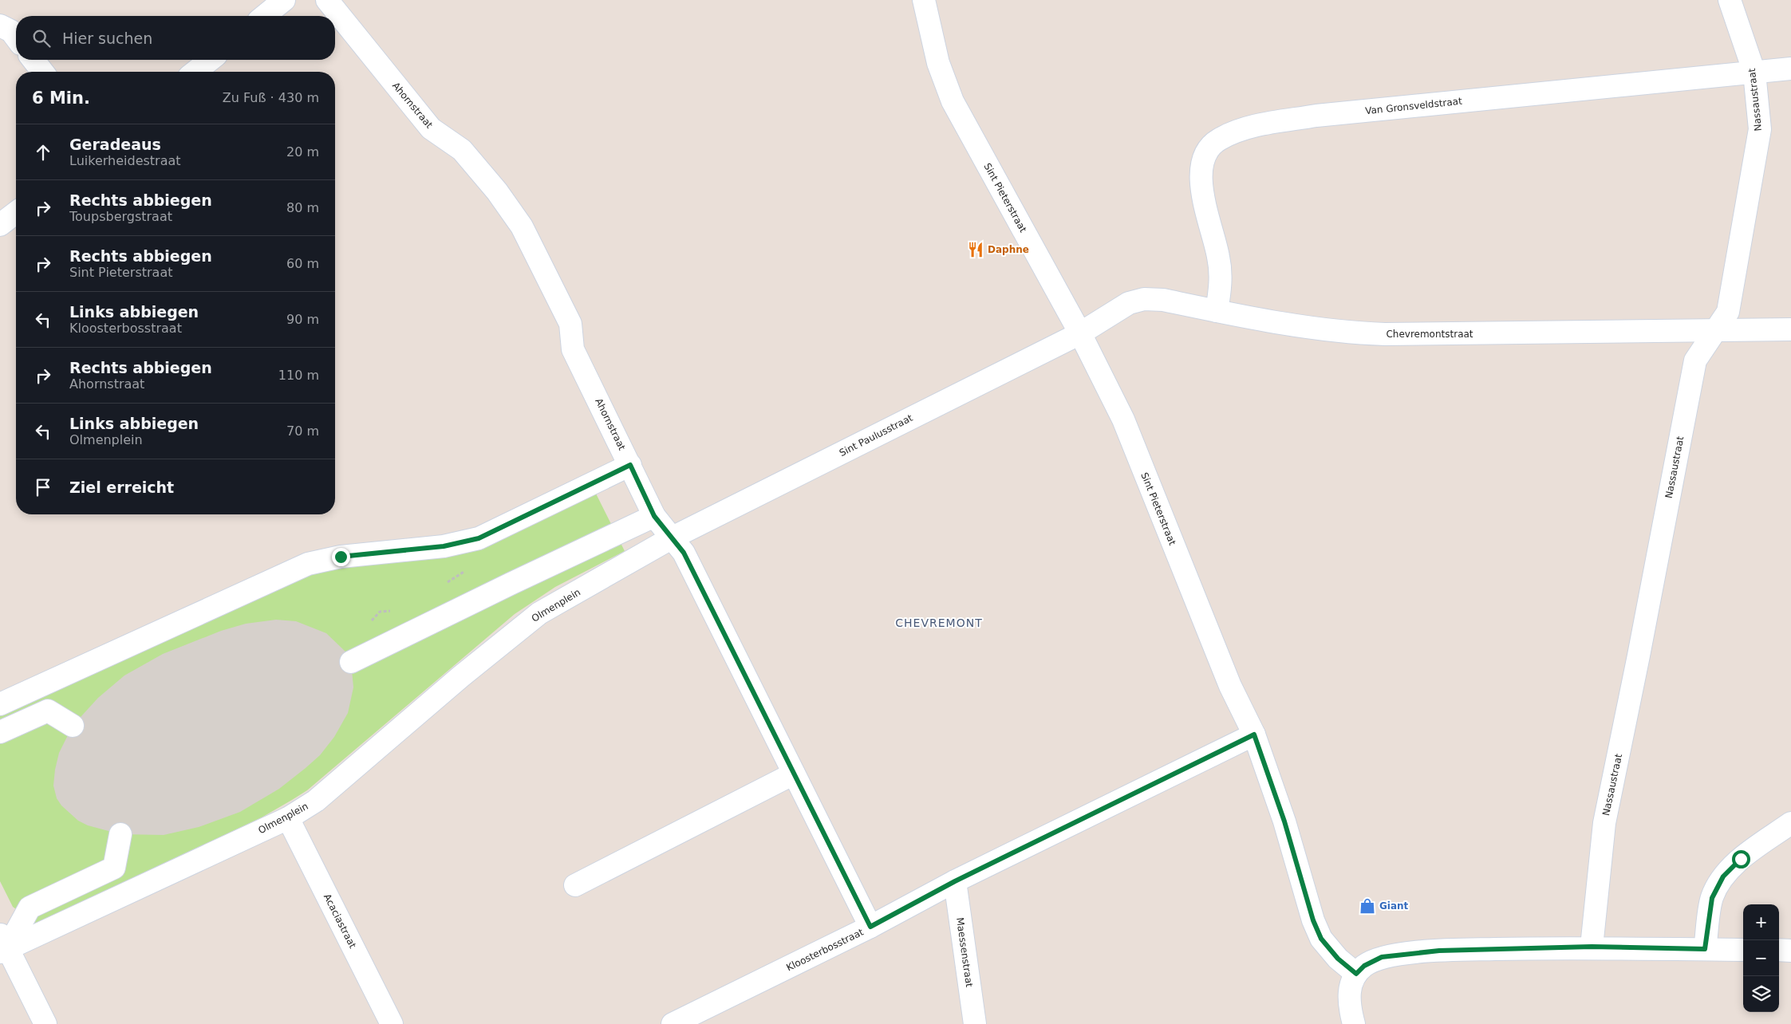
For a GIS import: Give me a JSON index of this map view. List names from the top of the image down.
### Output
{
  "streets": {
    "street": [
      "Nassaustraat",
      "Ahornstraat",
      "Van Gronsveldstraat",
      "Sint Pieterstraat",
      "Chevremontstraat",
      "Sint Paulusstraat",
      "Olmenplein",
      "Acaciastraat",
      "Kloosterbosstraat",
      "Maessenstraat"
    ]
  },
  "crossings": [
    ["Nassaustraat", "Van Gronsveldstraat"],
    ["Nassaustraat", "Chevremontstraat"],
    ["Ahornstraat", "Sint Paulusstraat"],
    ["Ahornstraat", "Olmenplein"],
    ["Ahornstraat", "Kloosterbosstraat"],
    ["Van Gronsveldstraat", "Chevremontstraat"],
    ["Sint Pieterstraat", "Chevremontstraat"],
    ["Sint Pieterstraat", "Sint Paulusstraat"],
    ["Sint Pieterstraat", "Kloosterbosstraat"],
    ["Chevremontstraat", "Sint Paulusstraat"],
    ["Sint Paulusstraat", "Olmenplein"],
    ["Olmenplein", "Acaciastraat"],
    ["Kloosterbosstraat", "Maessenstraat"]
  ],
  "districts": ["CHEVREMONT"],
  "places": {
    "restaurant": ["Daphne"],
    "shop": ["Giant"]
  },
  "page": {
    "search": "Hier suchen",
    "heading": ["6 Min.", "Zu Fuß · 430 m"],
    "list": [
      ["Geradeaus", "Luikerheidestraat", "20 m"],
      ["Rechts abbiegen", "Toupsbergstraat", "80 m"],
      ["Rechts abbiegen", "Sint Pieterstraat", "60 m"],
      ["Links abbiegen", "Kloosterbosstraat", "90 m"],
      ["Rechts abbiegen", "Ahornstraat", "110 m"],
      ["Links abbiegen", "Olmenplein", "70 m"],
      "Ziel erreicht"
    ],
    "map_buttons": ["+", "−"]
  }
}
